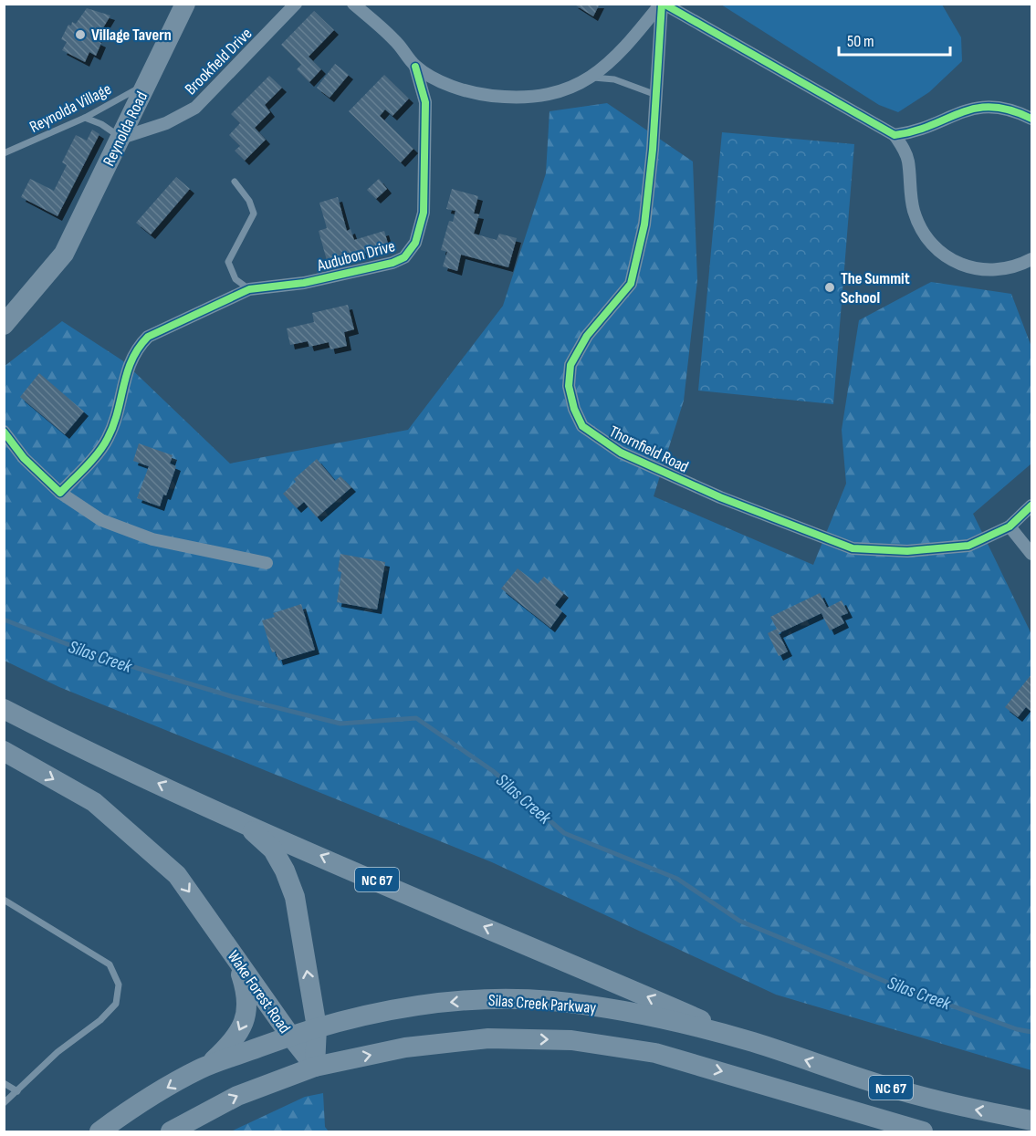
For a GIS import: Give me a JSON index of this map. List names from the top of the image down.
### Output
{
  "streets": {
    "main road": [
      "Reynolda Road",
      "NC 67",
      "Wake Forest Road",
      "Silas Creek Parkway"
    ],
    "street": ["Brookfield Drive", "Audubon Drive", "Thornfield Road"],
    "lane": ["Reynolda Village"]
  },
  "crossings": [
    ["Brookfield Drive", "Reynolda Road"],
    ["Reynolda Village", "Reynolda Road"],
    ["Wake Forest Road", "Silas Creek Parkway"]
  ],
  "water": ["Silas Creek"],
  "places": ["Village Tavern", "The Summit School"],
  "scale_bar": "50 m"
}
